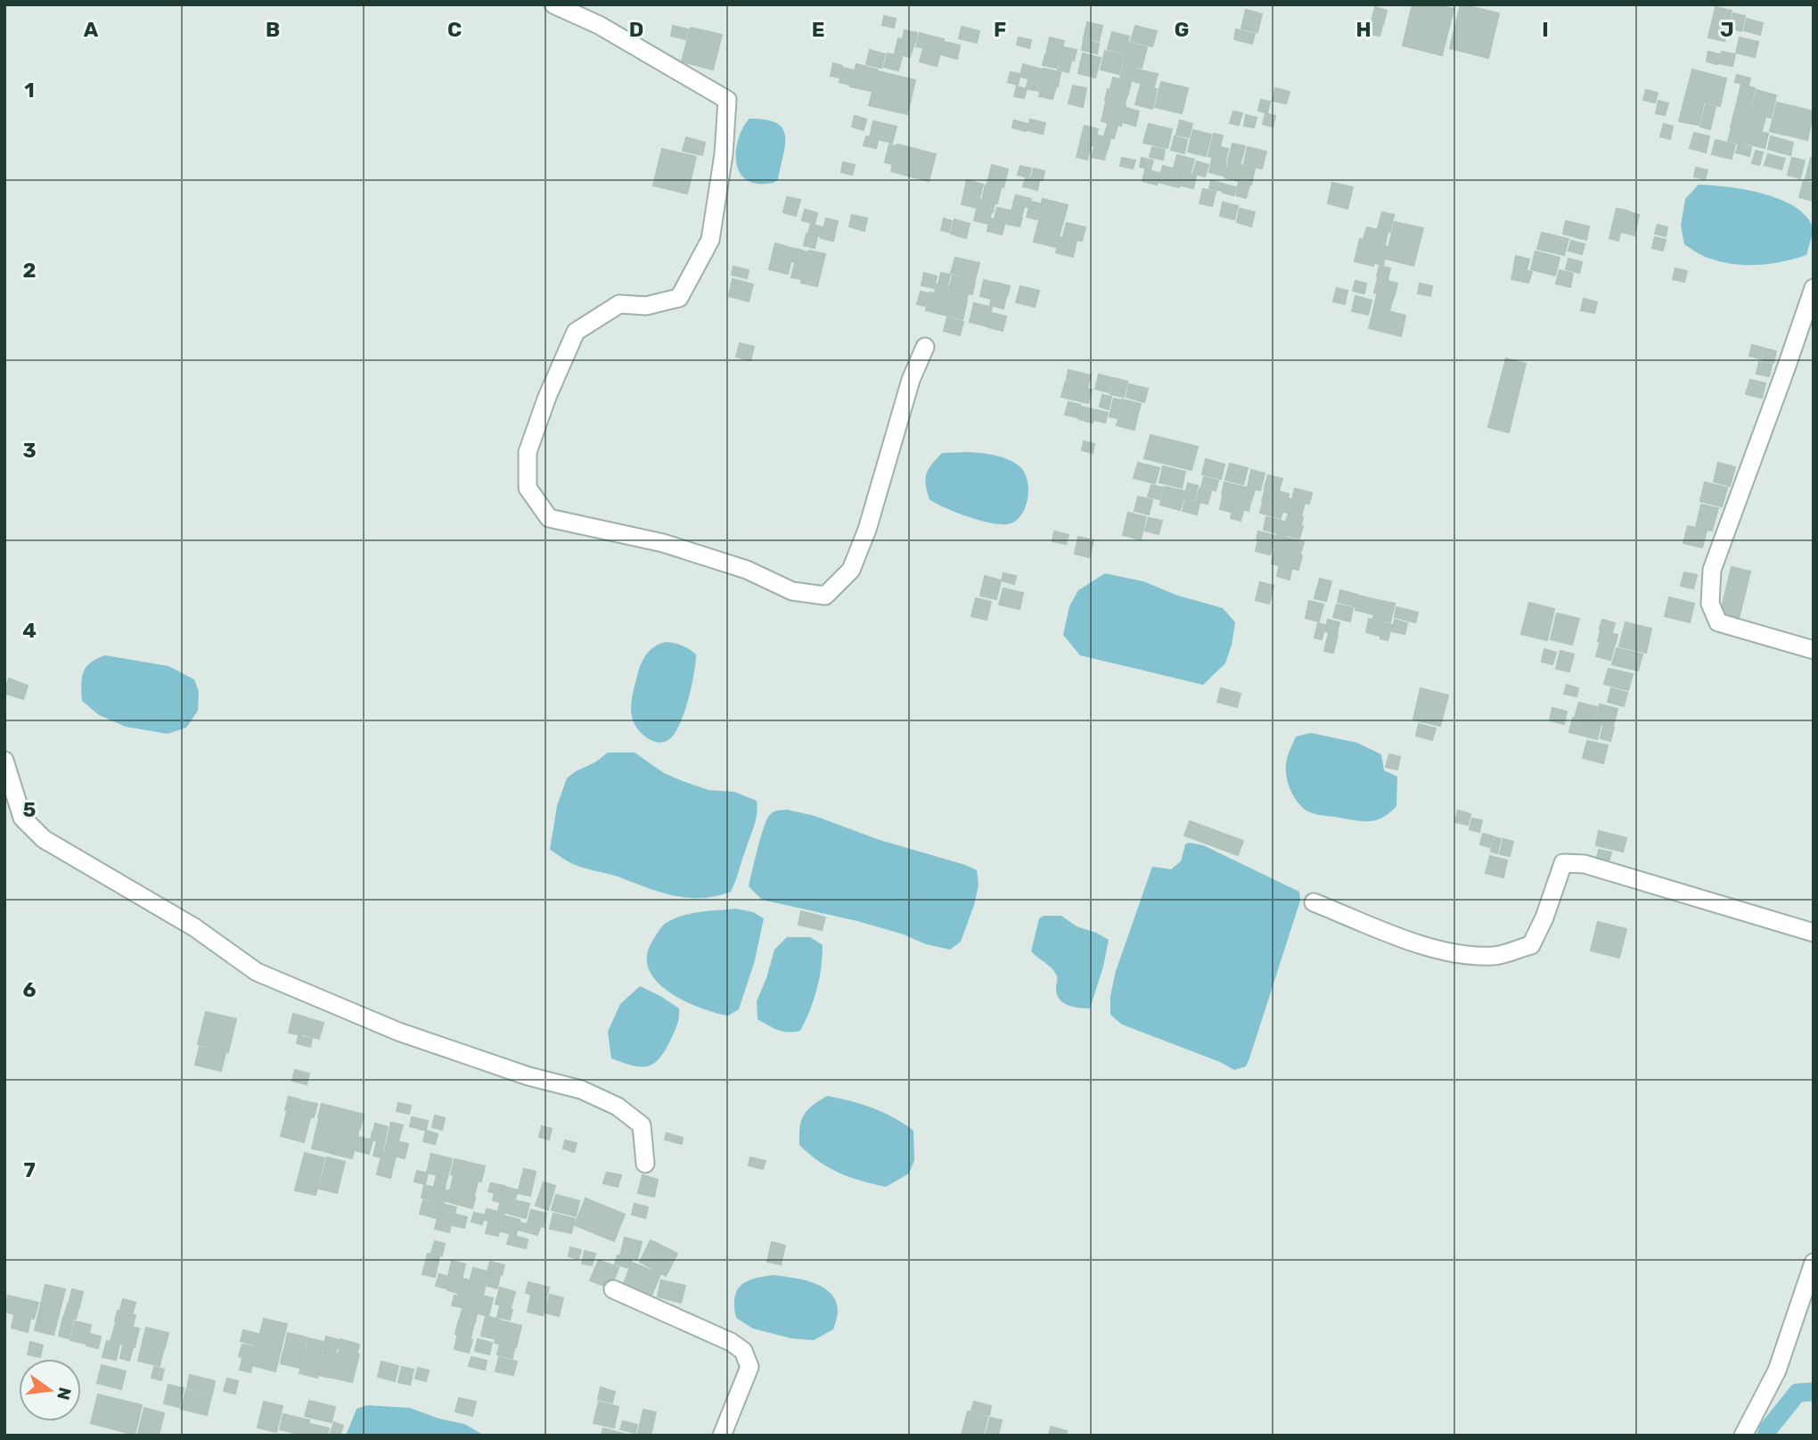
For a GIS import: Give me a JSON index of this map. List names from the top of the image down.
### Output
{
  "north": "right",
  "grid": {
    "columns": [
      "A",
      "B",
      "C",
      "D",
      "E",
      "F",
      "G",
      "H",
      "I",
      "J"
    ],
    "rows": [
      "1",
      "2",
      "3",
      "4",
      "5",
      "6",
      "7"
    ]
  }
}
